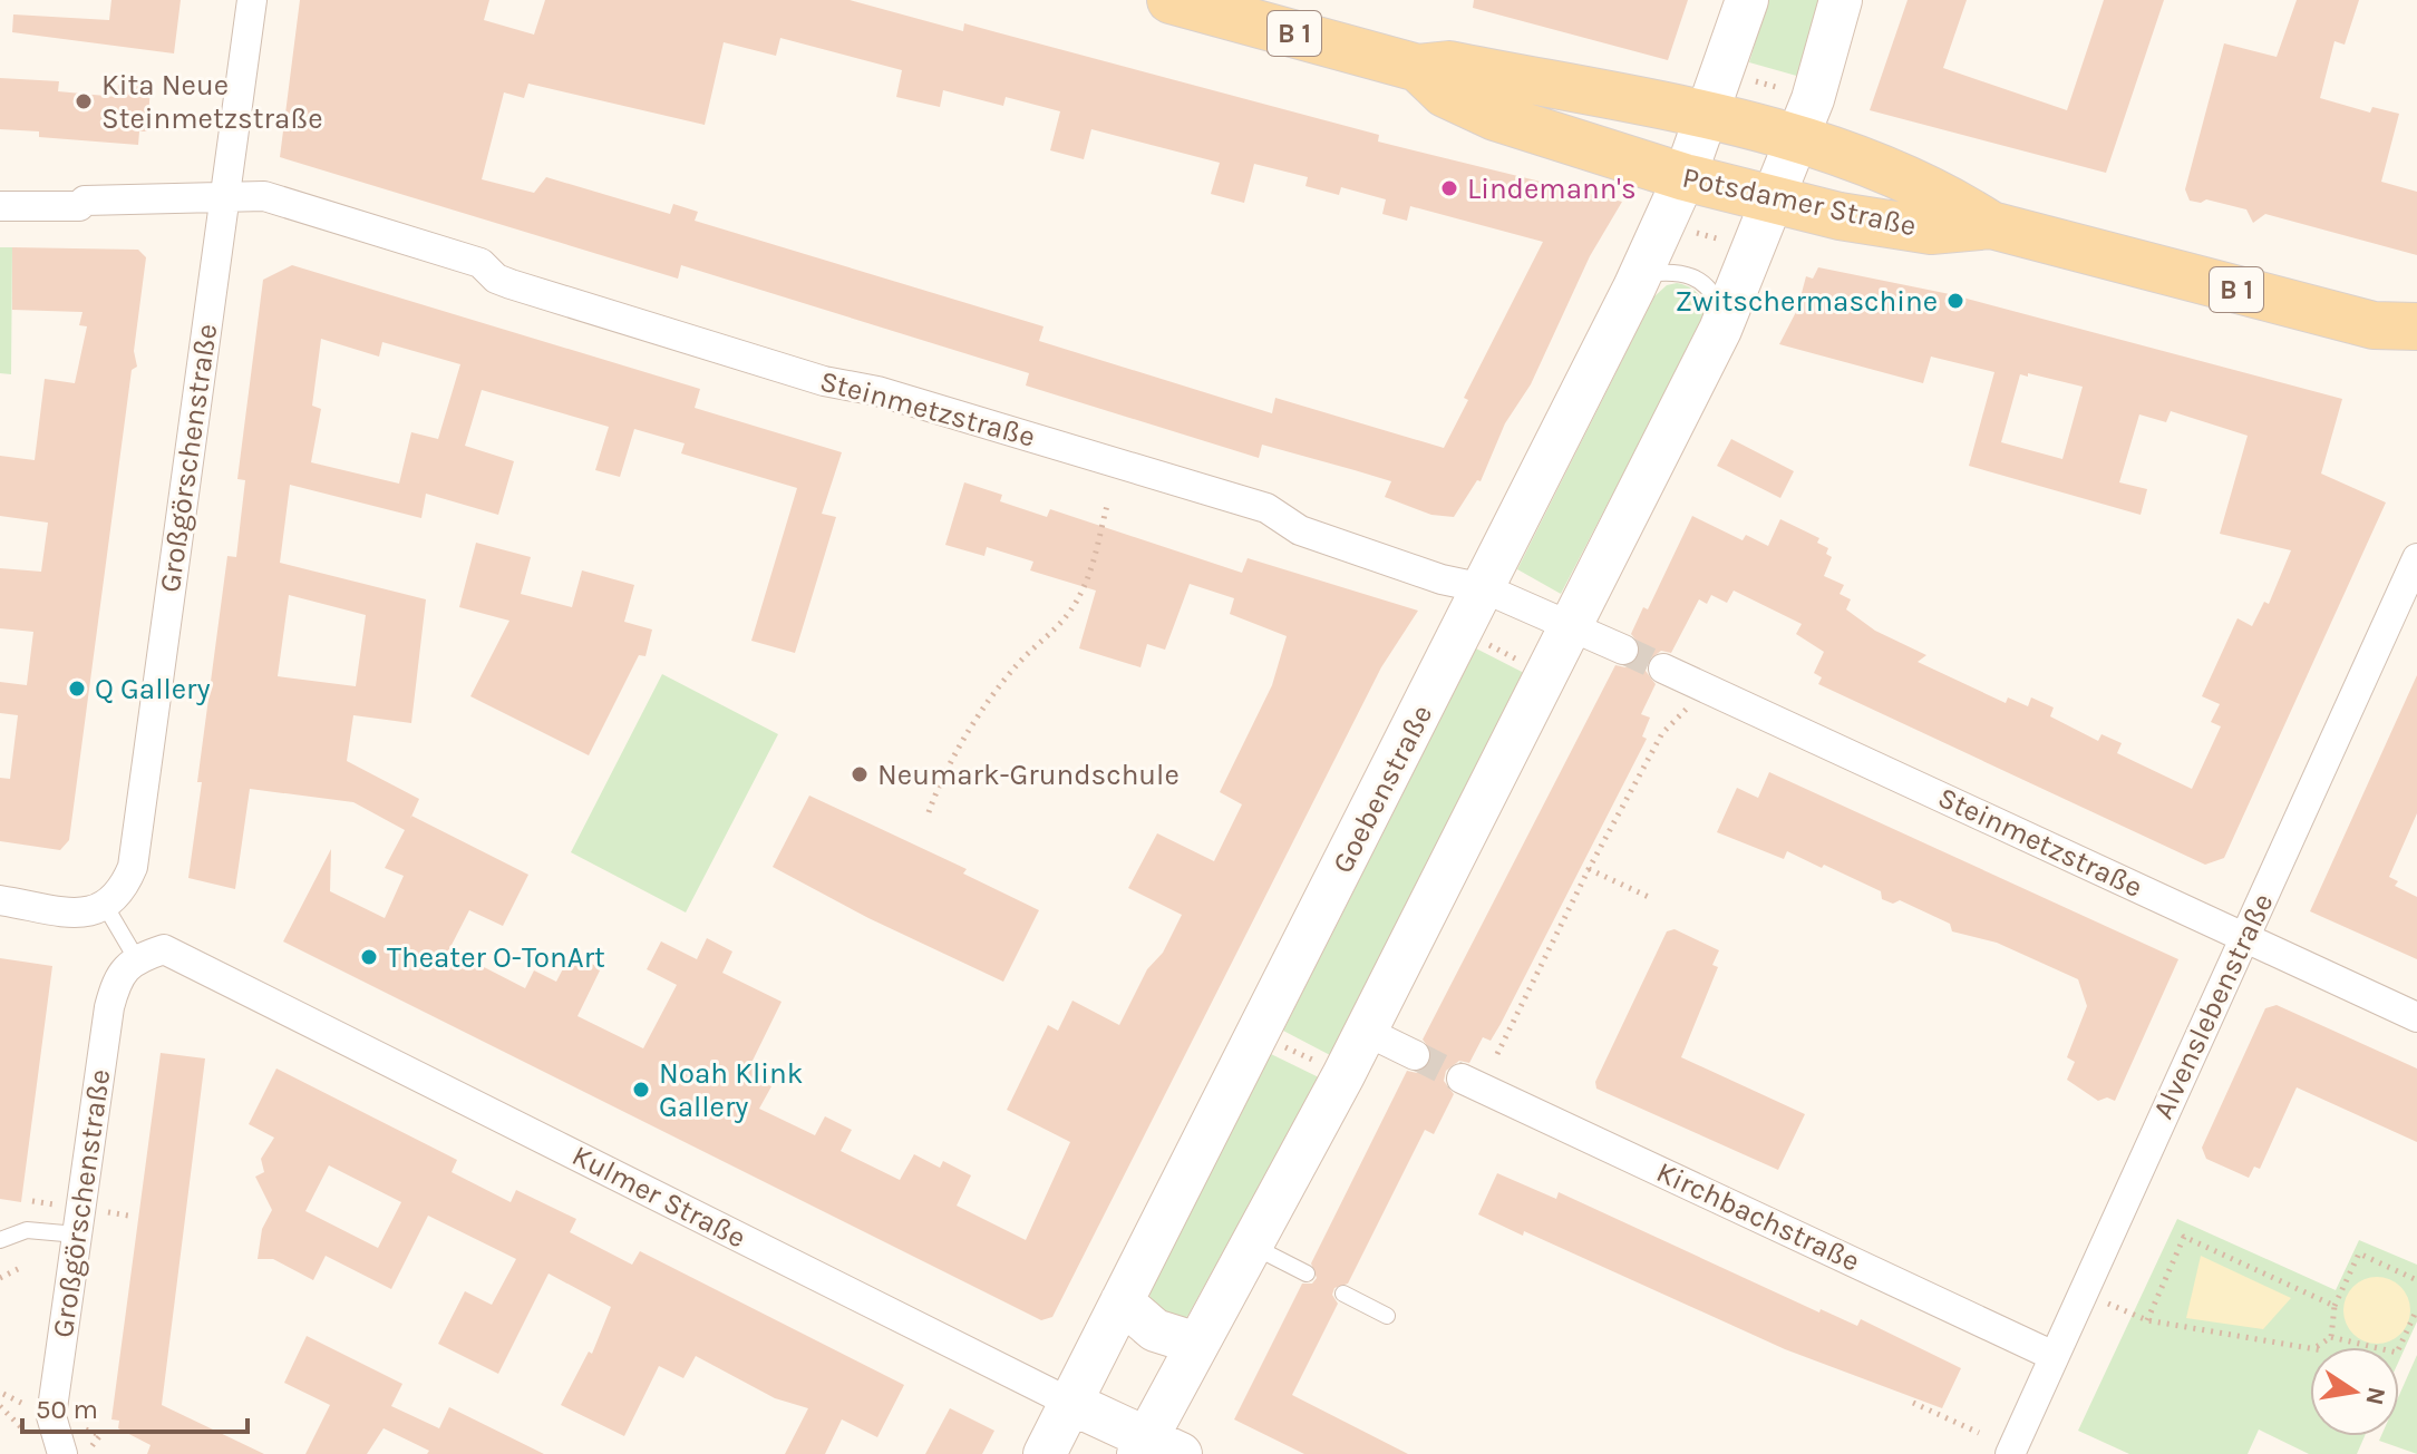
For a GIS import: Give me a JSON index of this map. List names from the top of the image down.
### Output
{
  "streets": {
    "main road": [
      "B 1",
      "Potsdamer Straße",
      "Goebenstraße",
      "Kulmer Straße"
    ],
    "street": [
      "Steinmetzstraße",
      "Großgörschenstraße",
      "Alvenslebenstraße",
      "Kirchbachstraße"
    ]
  },
  "crossings": [
    ["Potsdamer Straße", "Goebenstraße"],
    ["Steinmetzstraße", "Großgörschenstraße"],
    ["Steinmetzstraße", "Goebenstraße"],
    ["Steinmetzstraße", "Alvenslebenstraße"],
    ["Großgörschenstraße", "Kulmer Straße"],
    ["Goebenstraße", "Kulmer Straße"],
    ["Alvenslebenstraße", "Kirchbachstraße"]
  ],
  "places": [
    "Kita Neue Steinmetzstraße",
    "Lindemann's",
    "Zwitschermaschine",
    "Q Gallery",
    "Neumark-Grundschule",
    "Theater O-TonArt",
    "Noah Klink Gallery"
  ],
  "scale_bar": "50 m",
  "north": "right"
}
